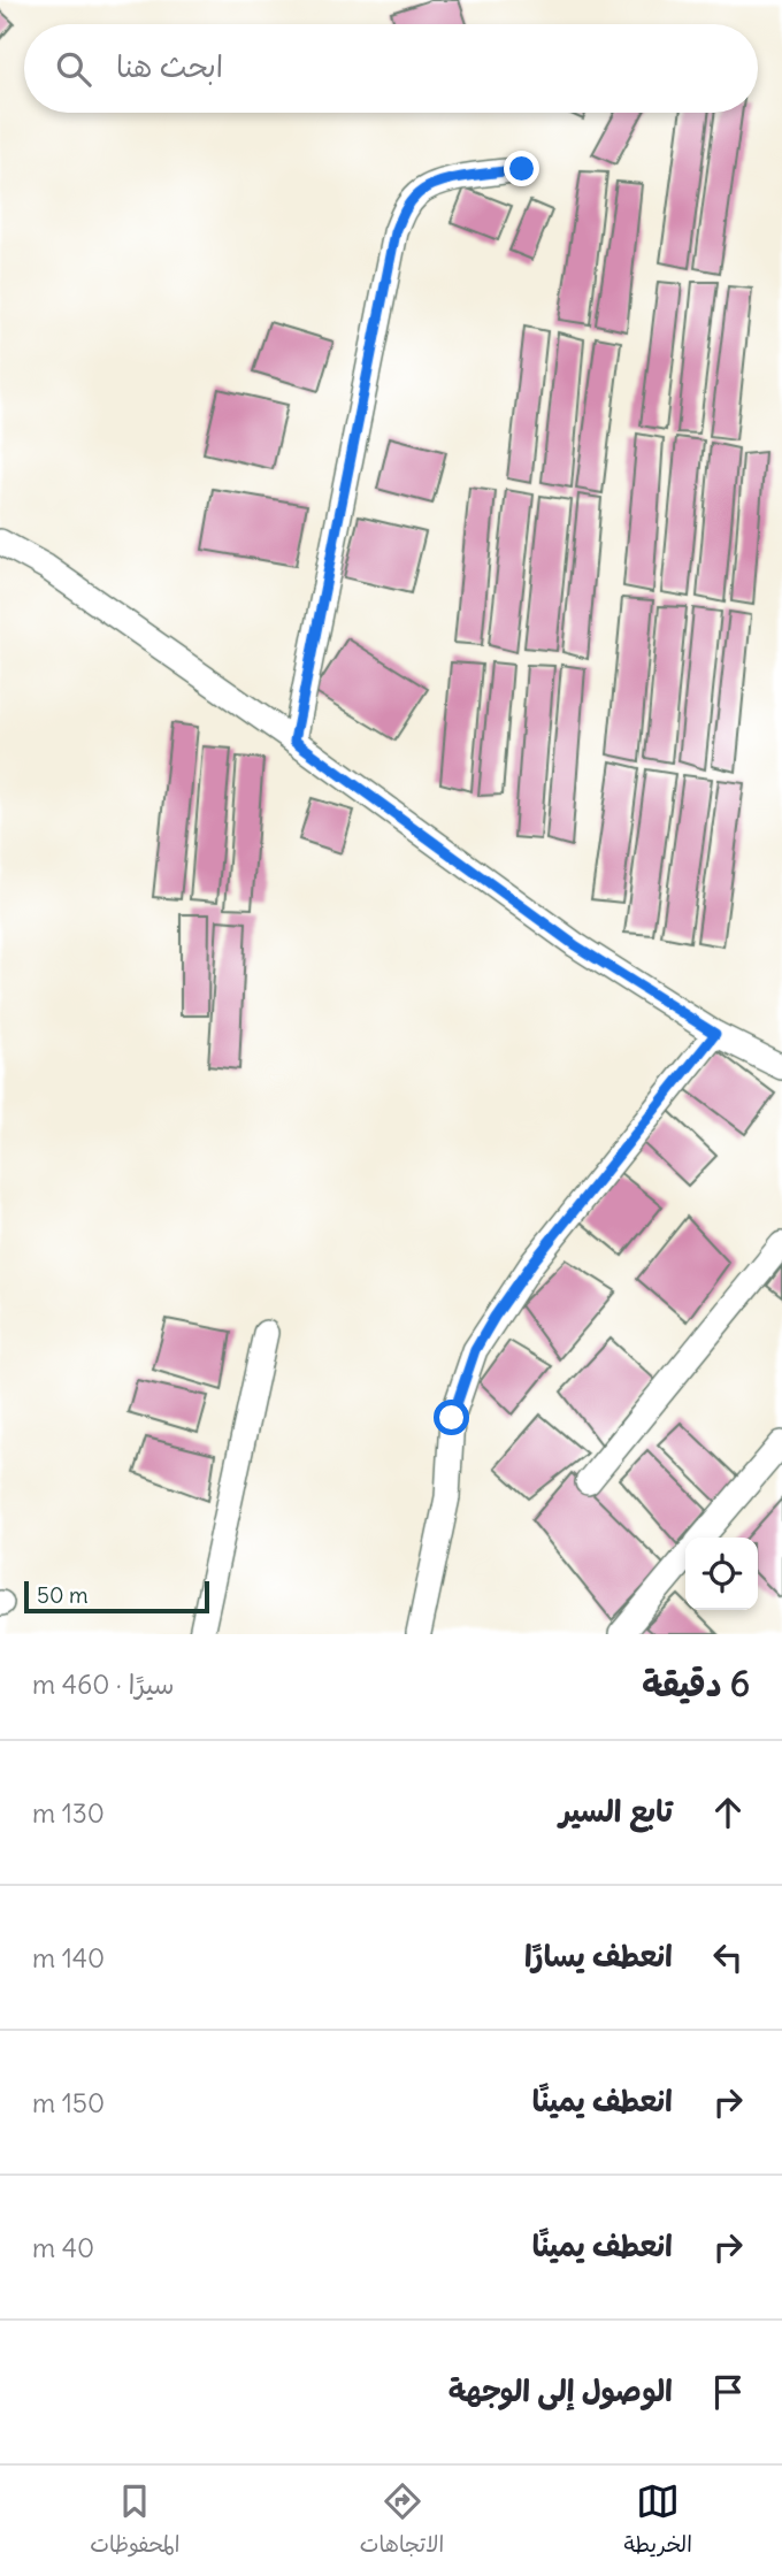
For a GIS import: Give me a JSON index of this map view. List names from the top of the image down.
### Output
{
  "scale_bar": "50 m",
  "page": {
    "search": "ابحث هنا",
    "scale": "50 m",
    "heading": ["6 دقيقة", "سيرًا · 460 m"],
    "list": [
      ["تابع السير", "130 m"],
      ["انعطف يسارًا", "140 m"],
      ["انعطف يمينًا", "150 m"],
      ["انعطف يمينًا", "40 m"],
      "الوصول إلى الوجهة"
    ],
    "nav": ["الخريطة", "الاتجاهات", "المحفوظات"]
  }
}
